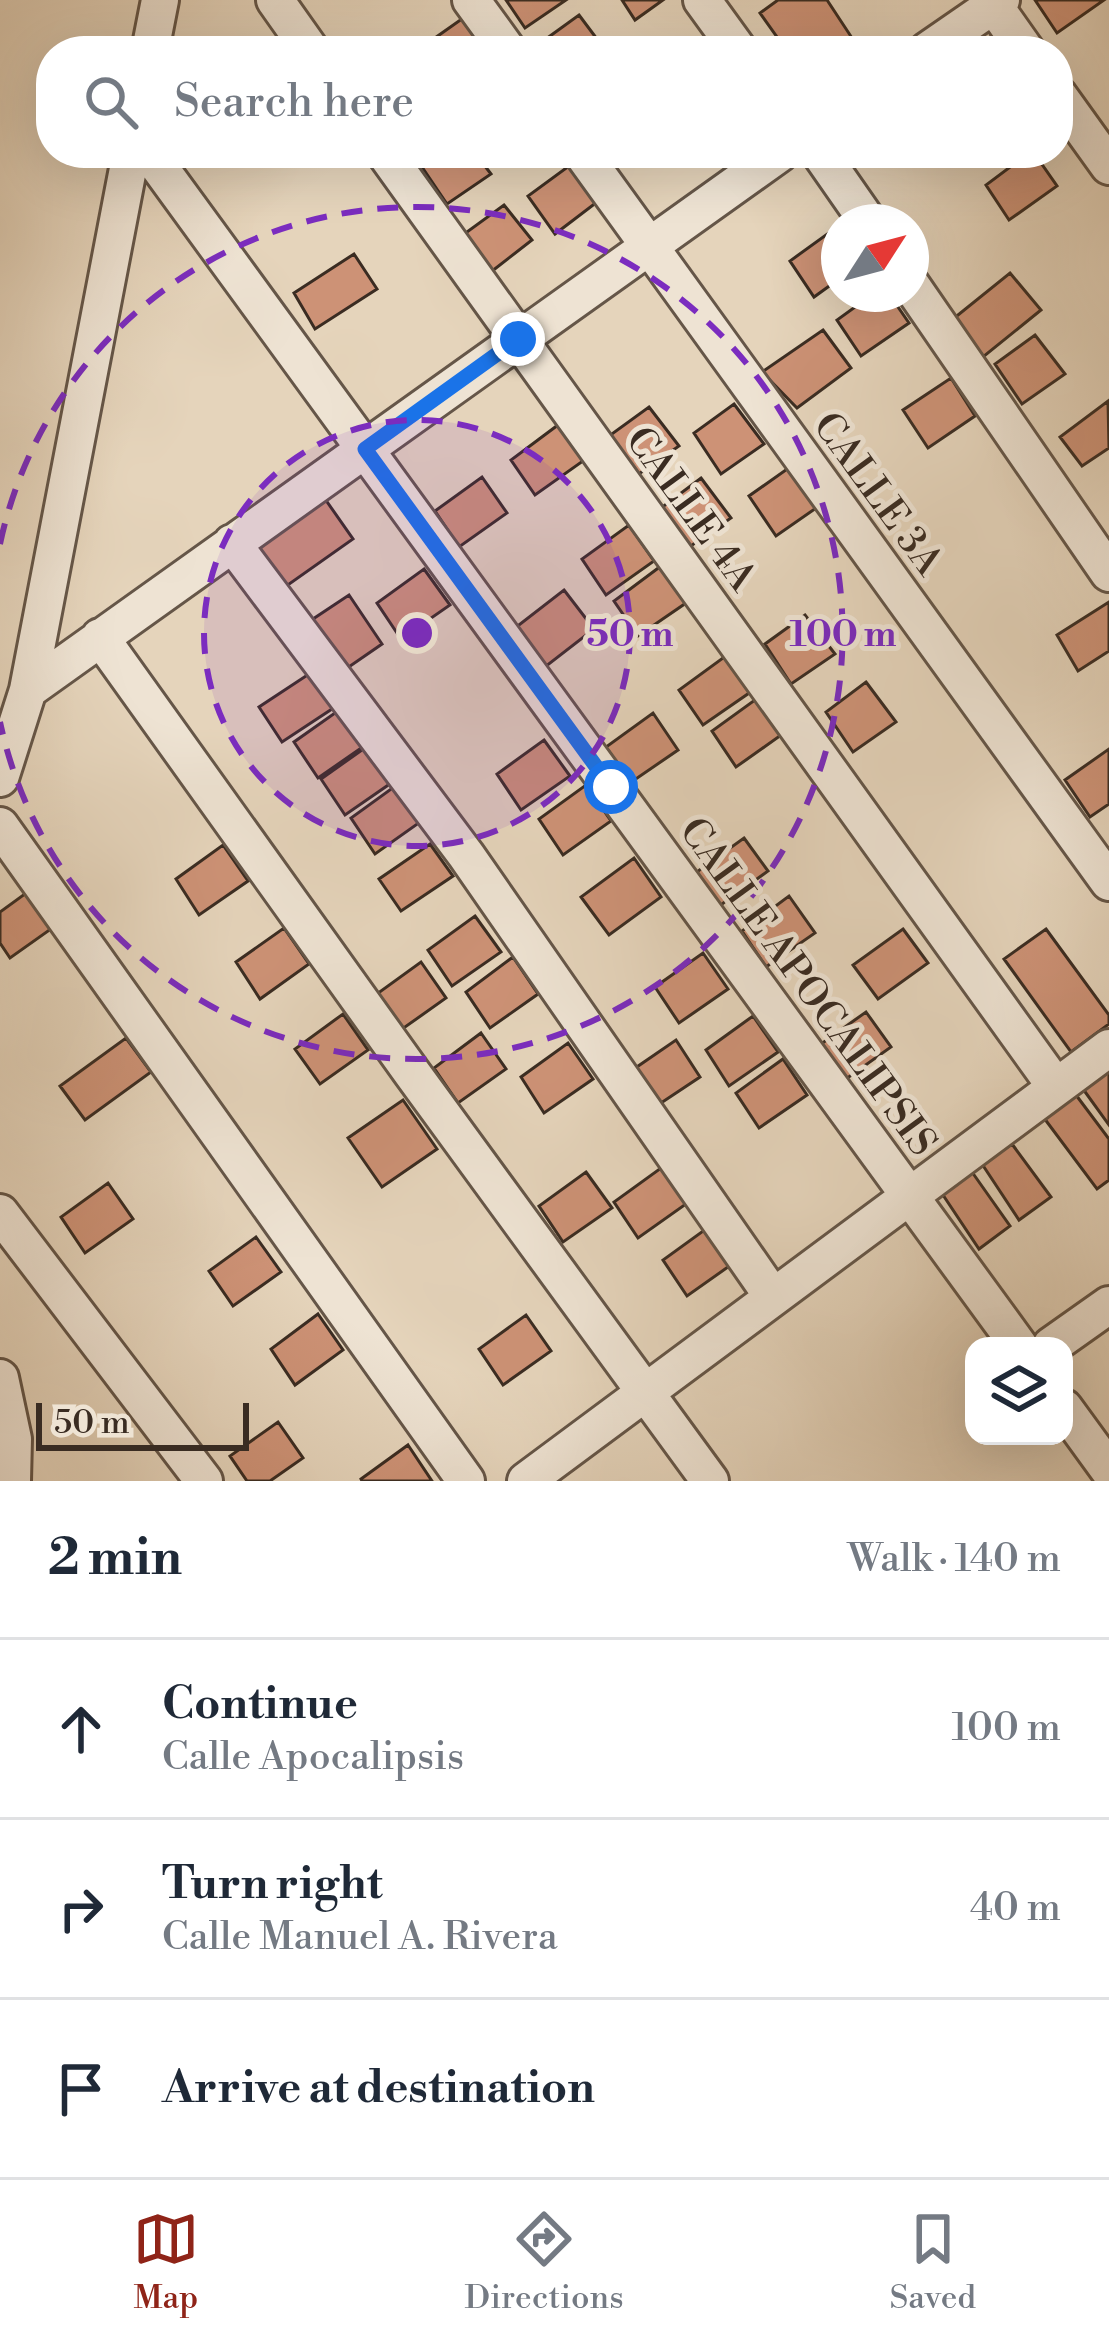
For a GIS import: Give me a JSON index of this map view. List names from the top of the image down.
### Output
{
  "streets": {
    "street": ["CALLE 3A", "CALLE 4A", "CALLE APOCALIPSIS"]
  },
  "scale_bar": "50 m",
  "north": "top right",
  "page": {
    "search": "Search here",
    "scale": "50 m",
    "heading": ["2 min", "Walk · 140 m"],
    "list": [
      ["Continue", "Calle Apocalipsis", "100 m"],
      ["Turn right", "Calle Manuel A. Rivera", "40 m"],
      "Arrive at destination"
    ],
    "nav": ["Map", "Directions", "Saved"]
  },
  "rings": ["50 m", "100 m"]
}
